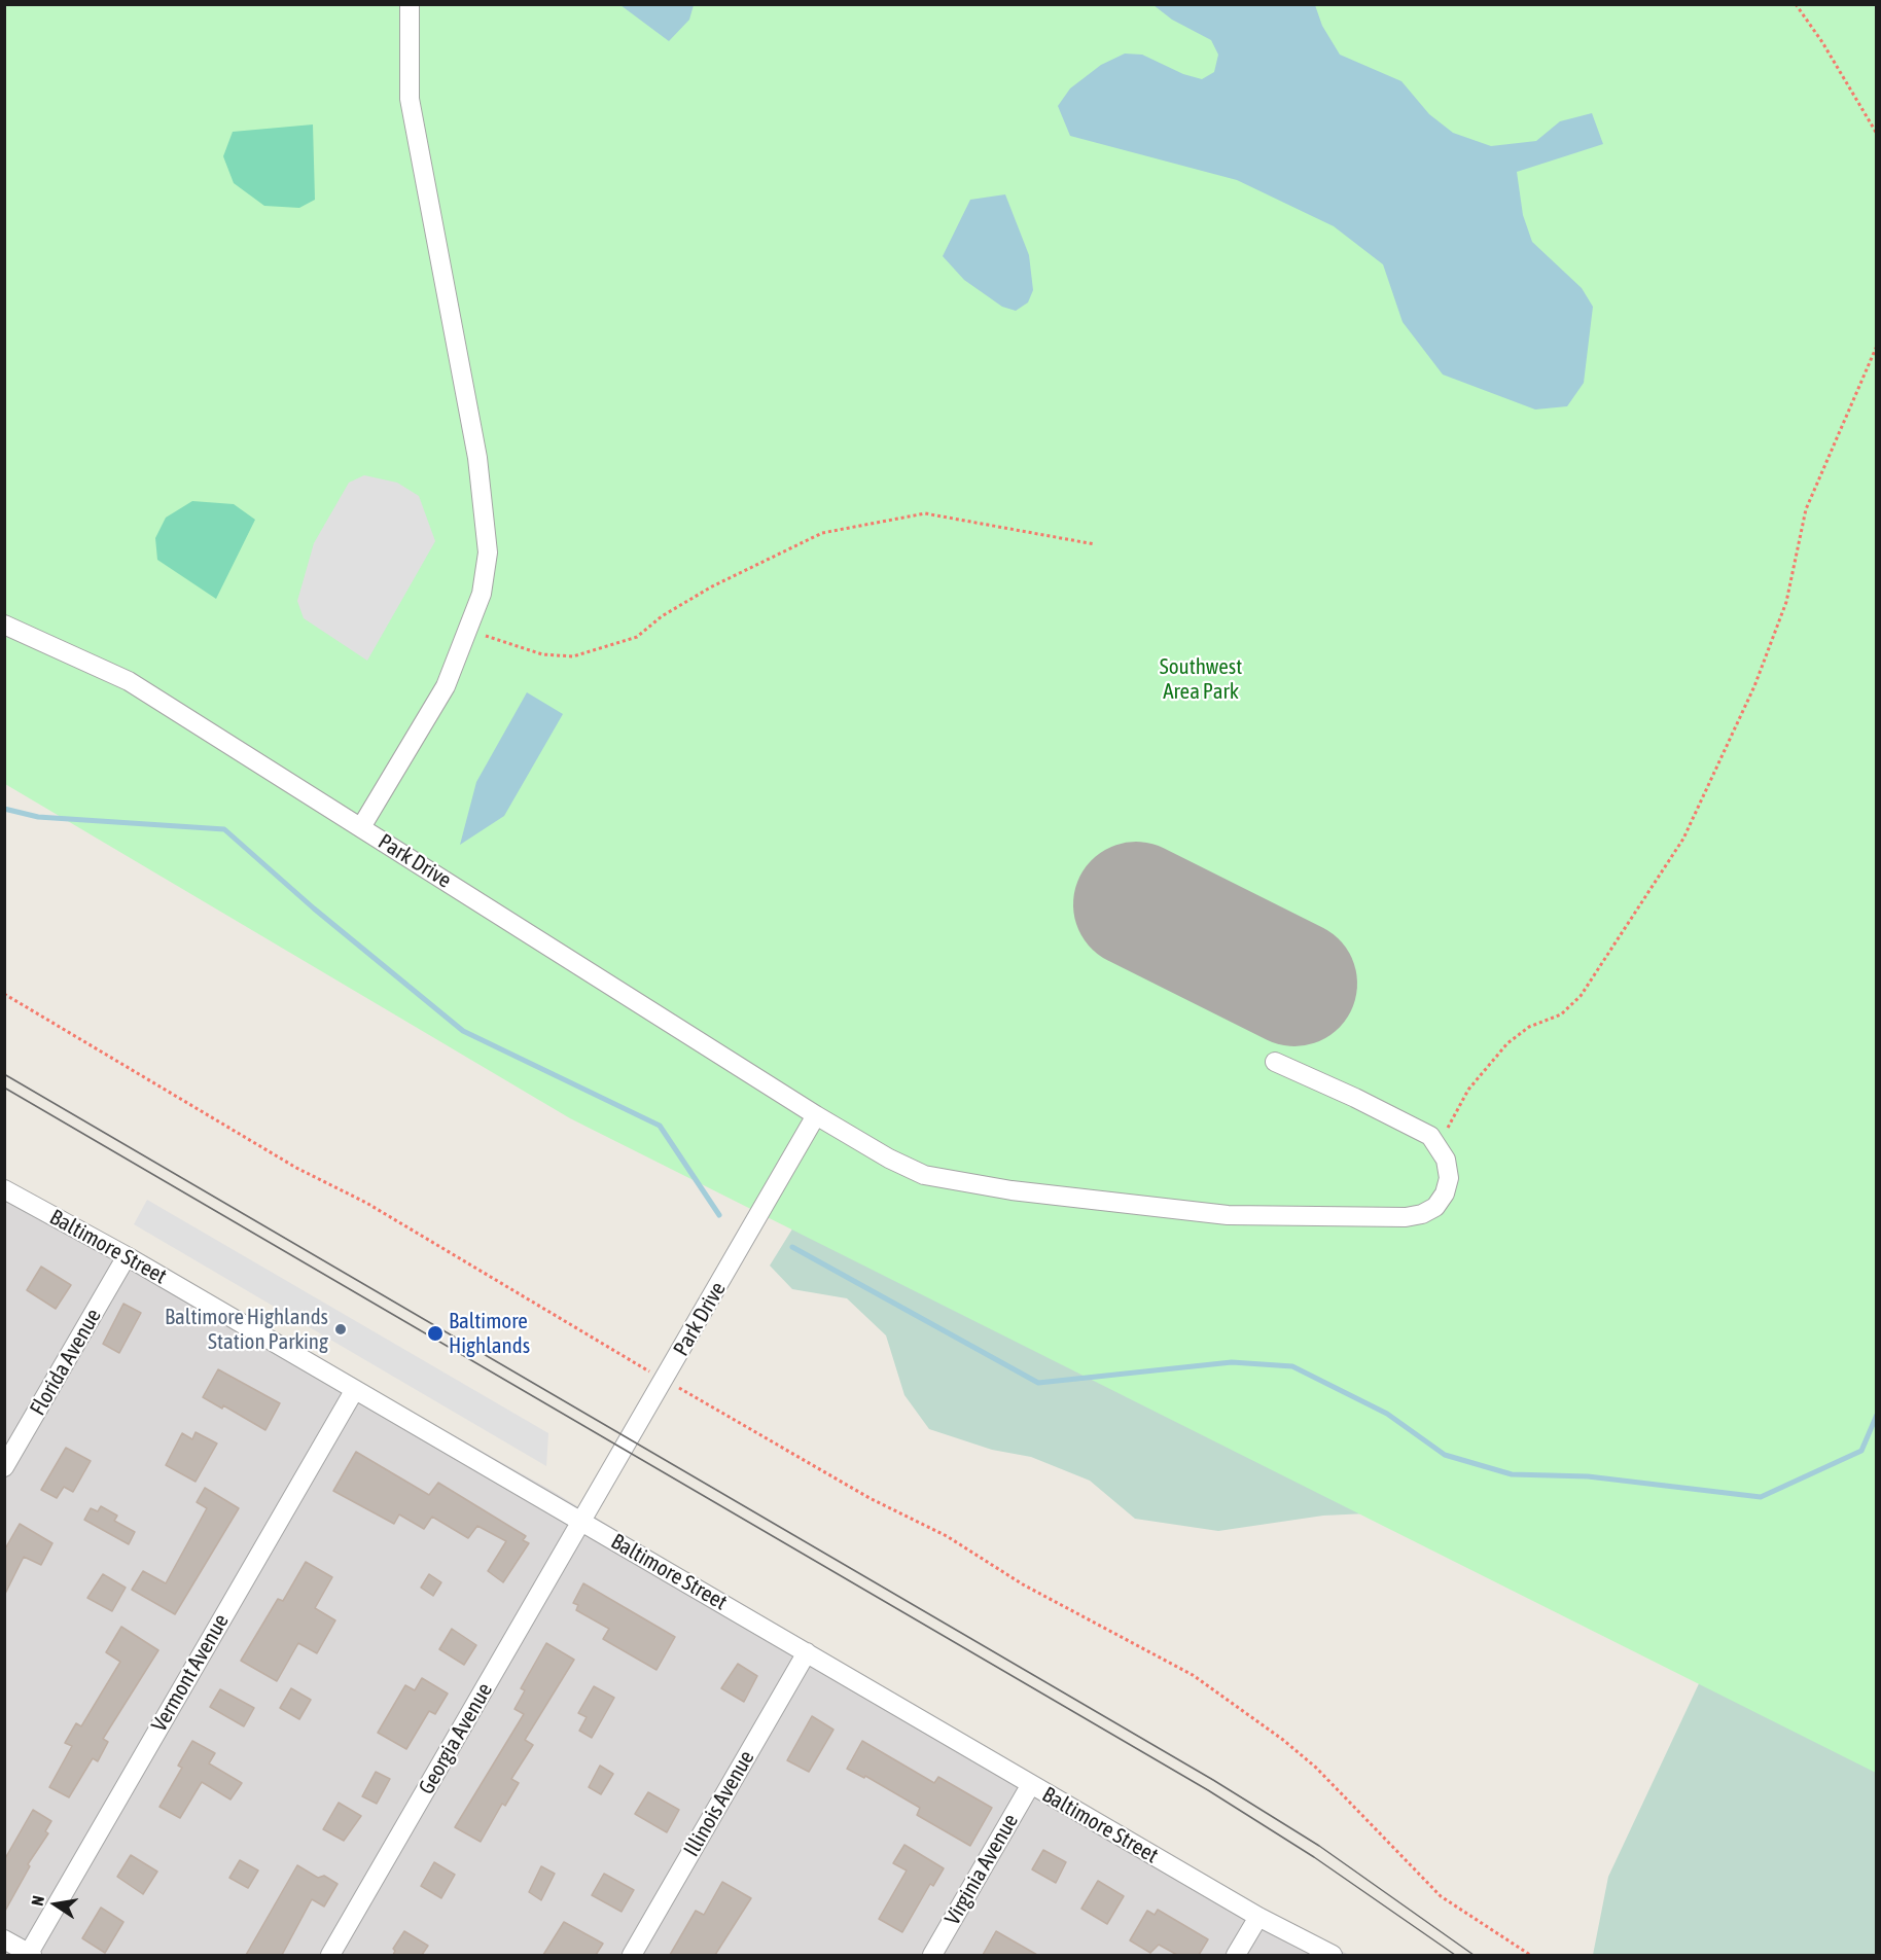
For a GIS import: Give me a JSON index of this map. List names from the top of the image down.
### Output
{
  "streets": {
    "street": [
      "Park Drive",
      "Baltimore Street",
      "Florida Avenue",
      "Vermont Avenue",
      "Georgia Avenue",
      "Illinois Avenue",
      "Virginia Avenue"
    ]
  },
  "crossings": [
    ["Park Drive", "Baltimore Street"],
    ["Park Drive", "Georgia Avenue"],
    ["Baltimore Street", "Florida Avenue"],
    ["Baltimore Street", "Vermont Avenue"],
    ["Baltimore Street", "Georgia Avenue"],
    ["Baltimore Street", "Illinois Avenue"],
    ["Baltimore Street", "Virginia Avenue"]
  ],
  "parks": ["Southwest Area Park"],
  "places": ["Baltimore Highlands Station Parking", "Baltimore Highlands"],
  "north": "left"
}
